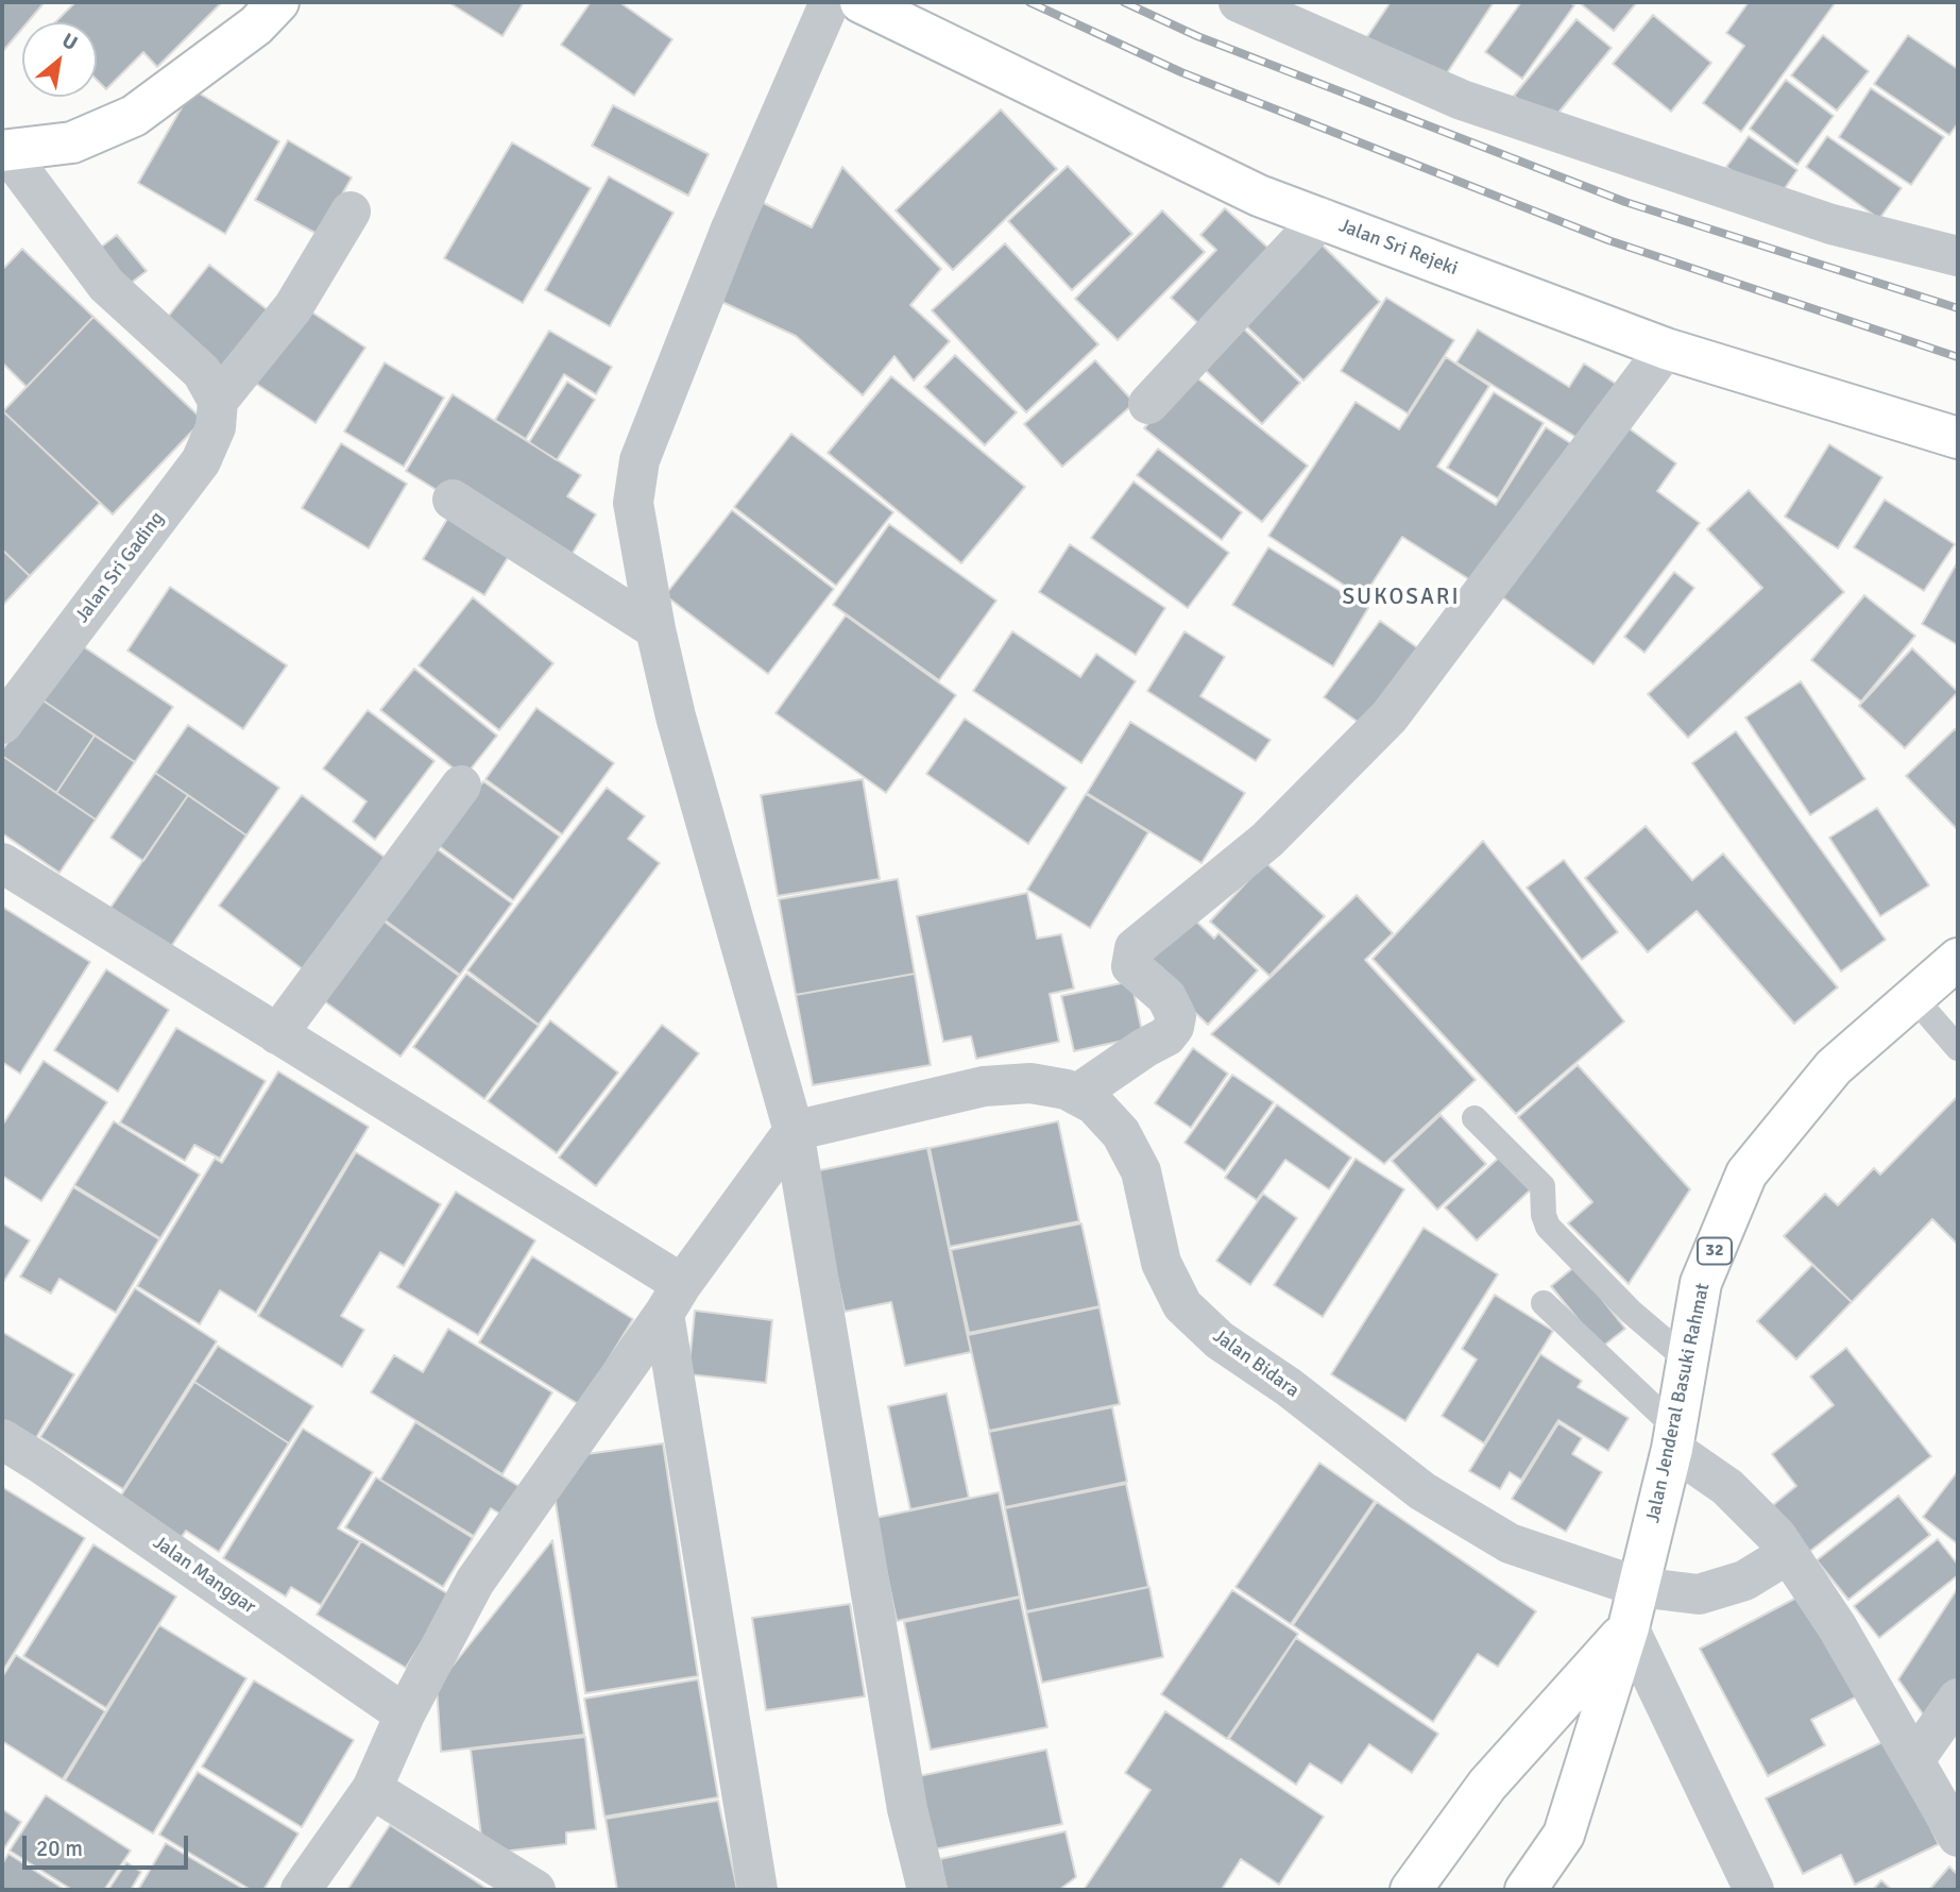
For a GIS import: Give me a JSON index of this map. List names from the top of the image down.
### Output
{
  "streets": {
    "main road": ["Jalan Sri Rejeki", "32", "Jalan Jenderal Basuki Rahmat"],
    "street": ["Jalan Sri Gading", "Jalan Bidara", "Jalan Manggar"]
  },
  "crossings": [
    ["Jalan Bidara", "Jalan Jenderal Basuki Rahmat"]
  ],
  "districts": ["SUKOSARI"],
  "scale_bar": "20 m",
  "north": "top right"
}
